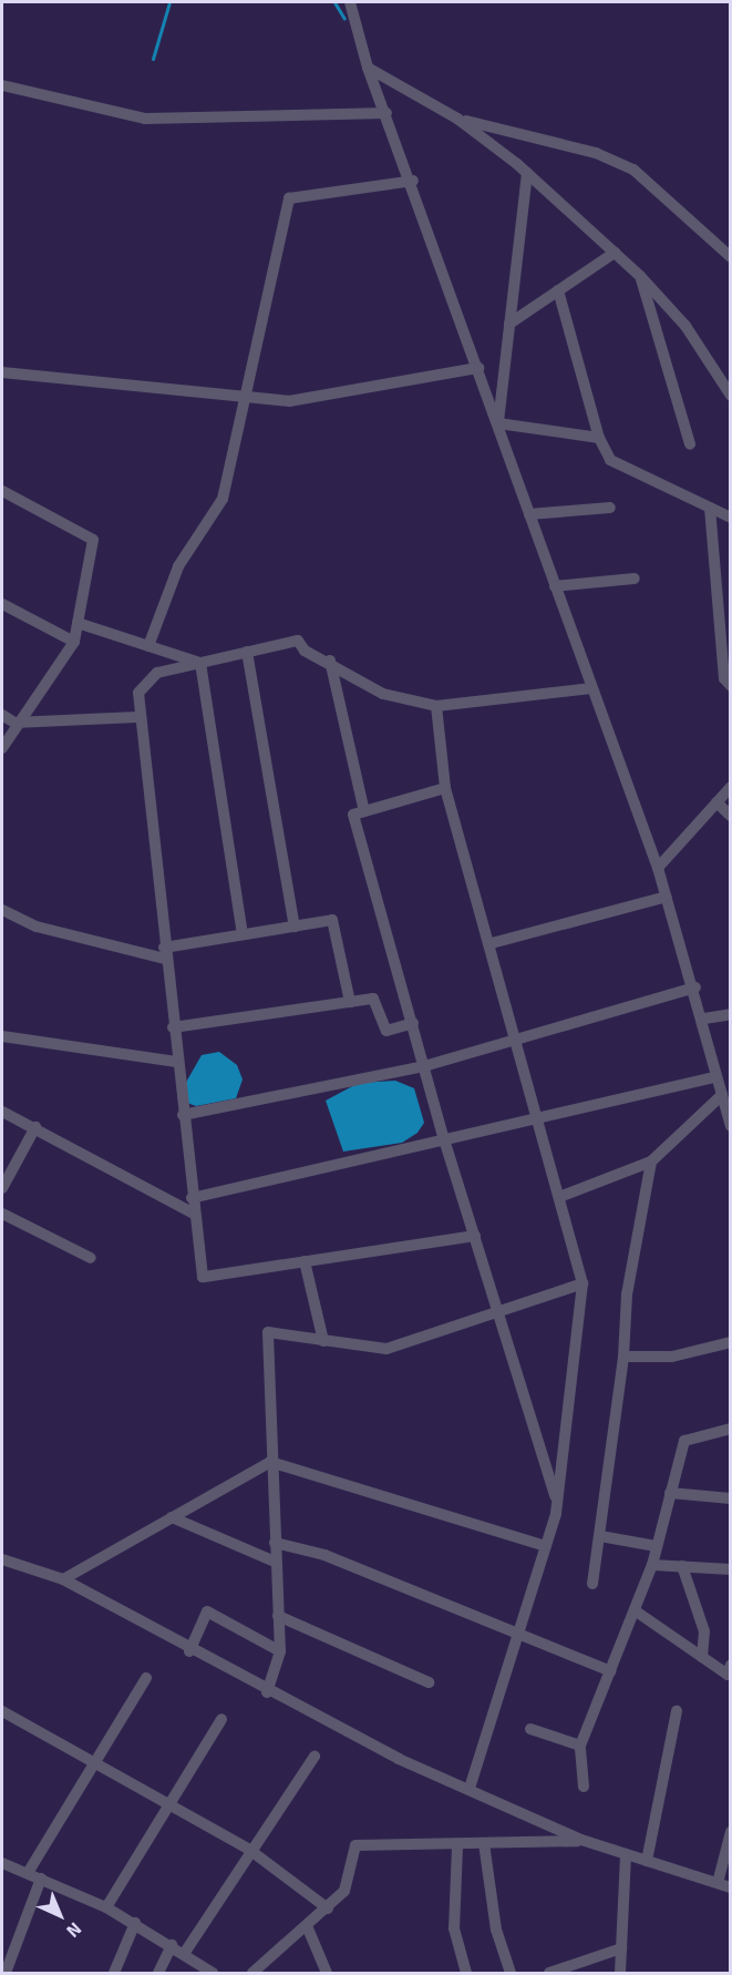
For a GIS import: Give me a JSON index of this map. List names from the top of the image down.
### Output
{
  "north": "bottom right"
}
